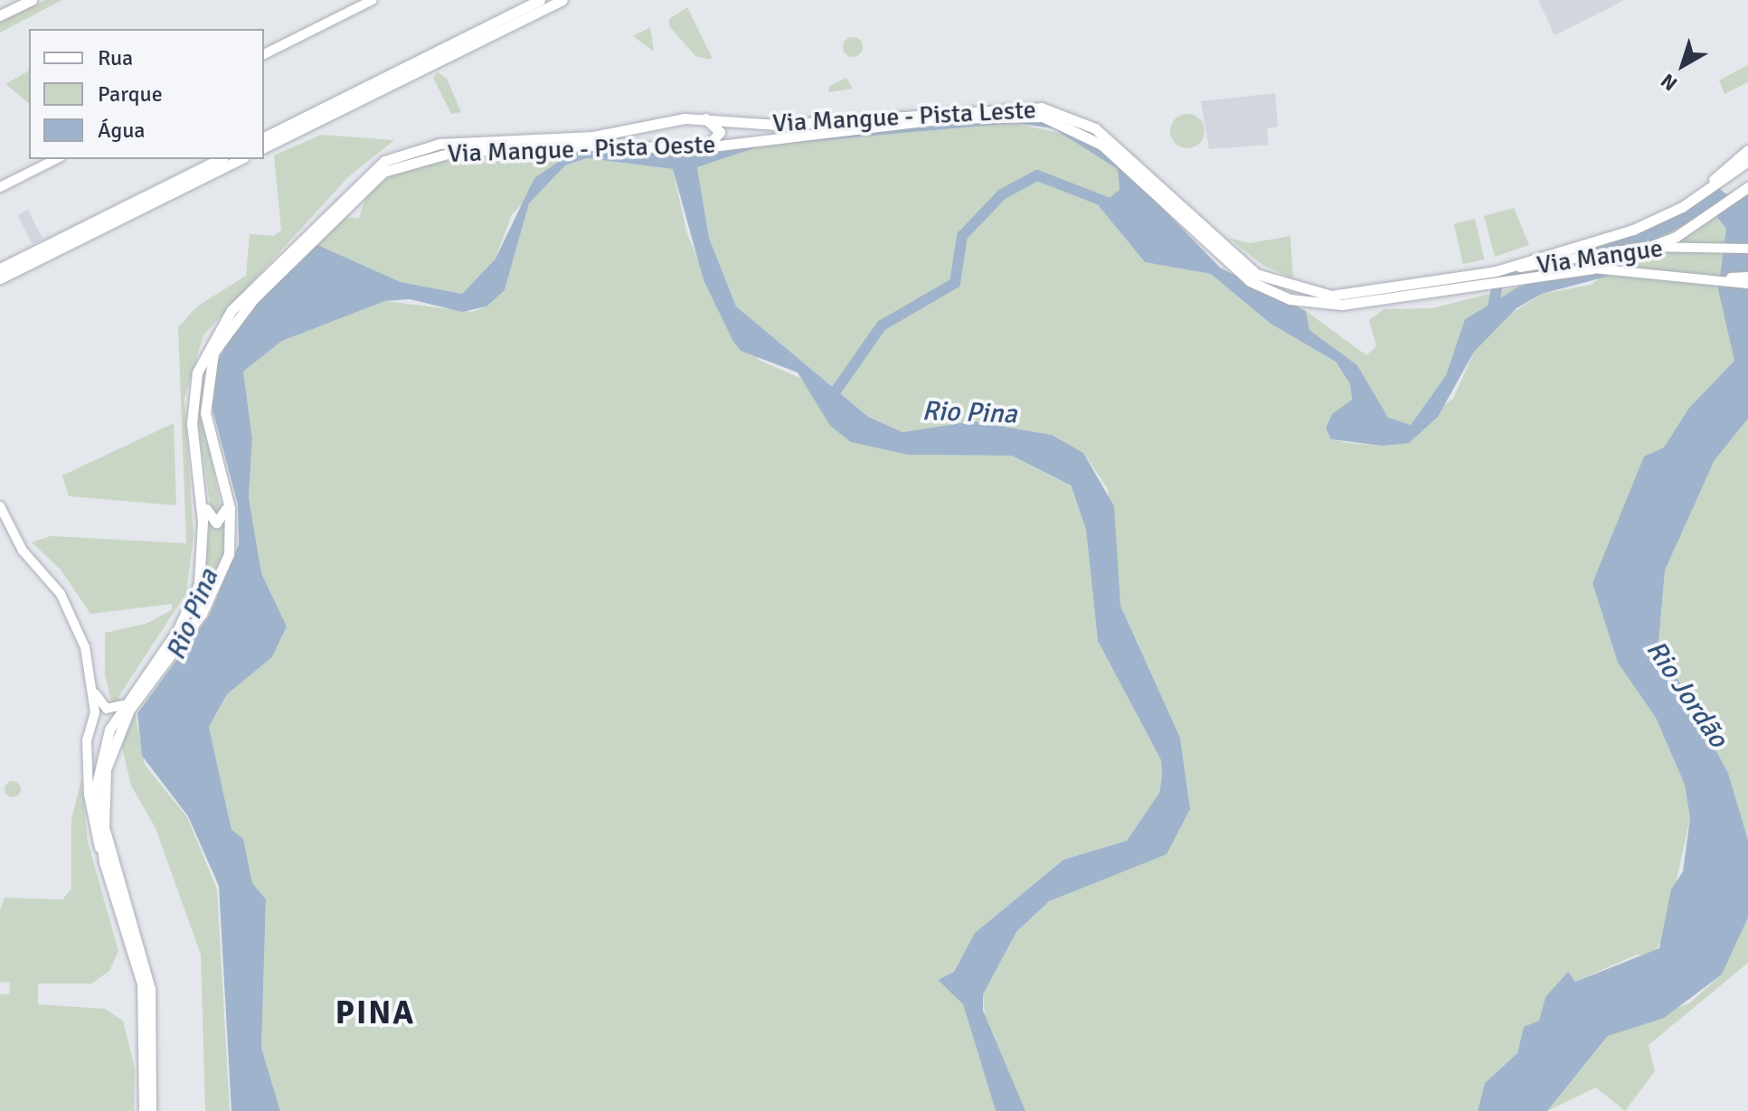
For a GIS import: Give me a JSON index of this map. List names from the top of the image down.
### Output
{
  "streets": {
    "main road": ["Via Mangue - Pista Leste", "Via Mangue - Pista Oeste", "Via Mangue"]
  },
  "crossings": [
    ["Via Mangue - Pista Leste", "Via Mangue - Pista Oeste"],
    ["Via Mangue - Pista Leste", "Via Mangue"],
    ["Via Mangue - Pista Oeste", "Via Mangue"]
  ],
  "districts": ["PINA"],
  "water": ["Rio Pina", "Rio Jordão"],
  "legend": ["Rua", "Parque", "Água"],
  "north": "bottom left"
}
